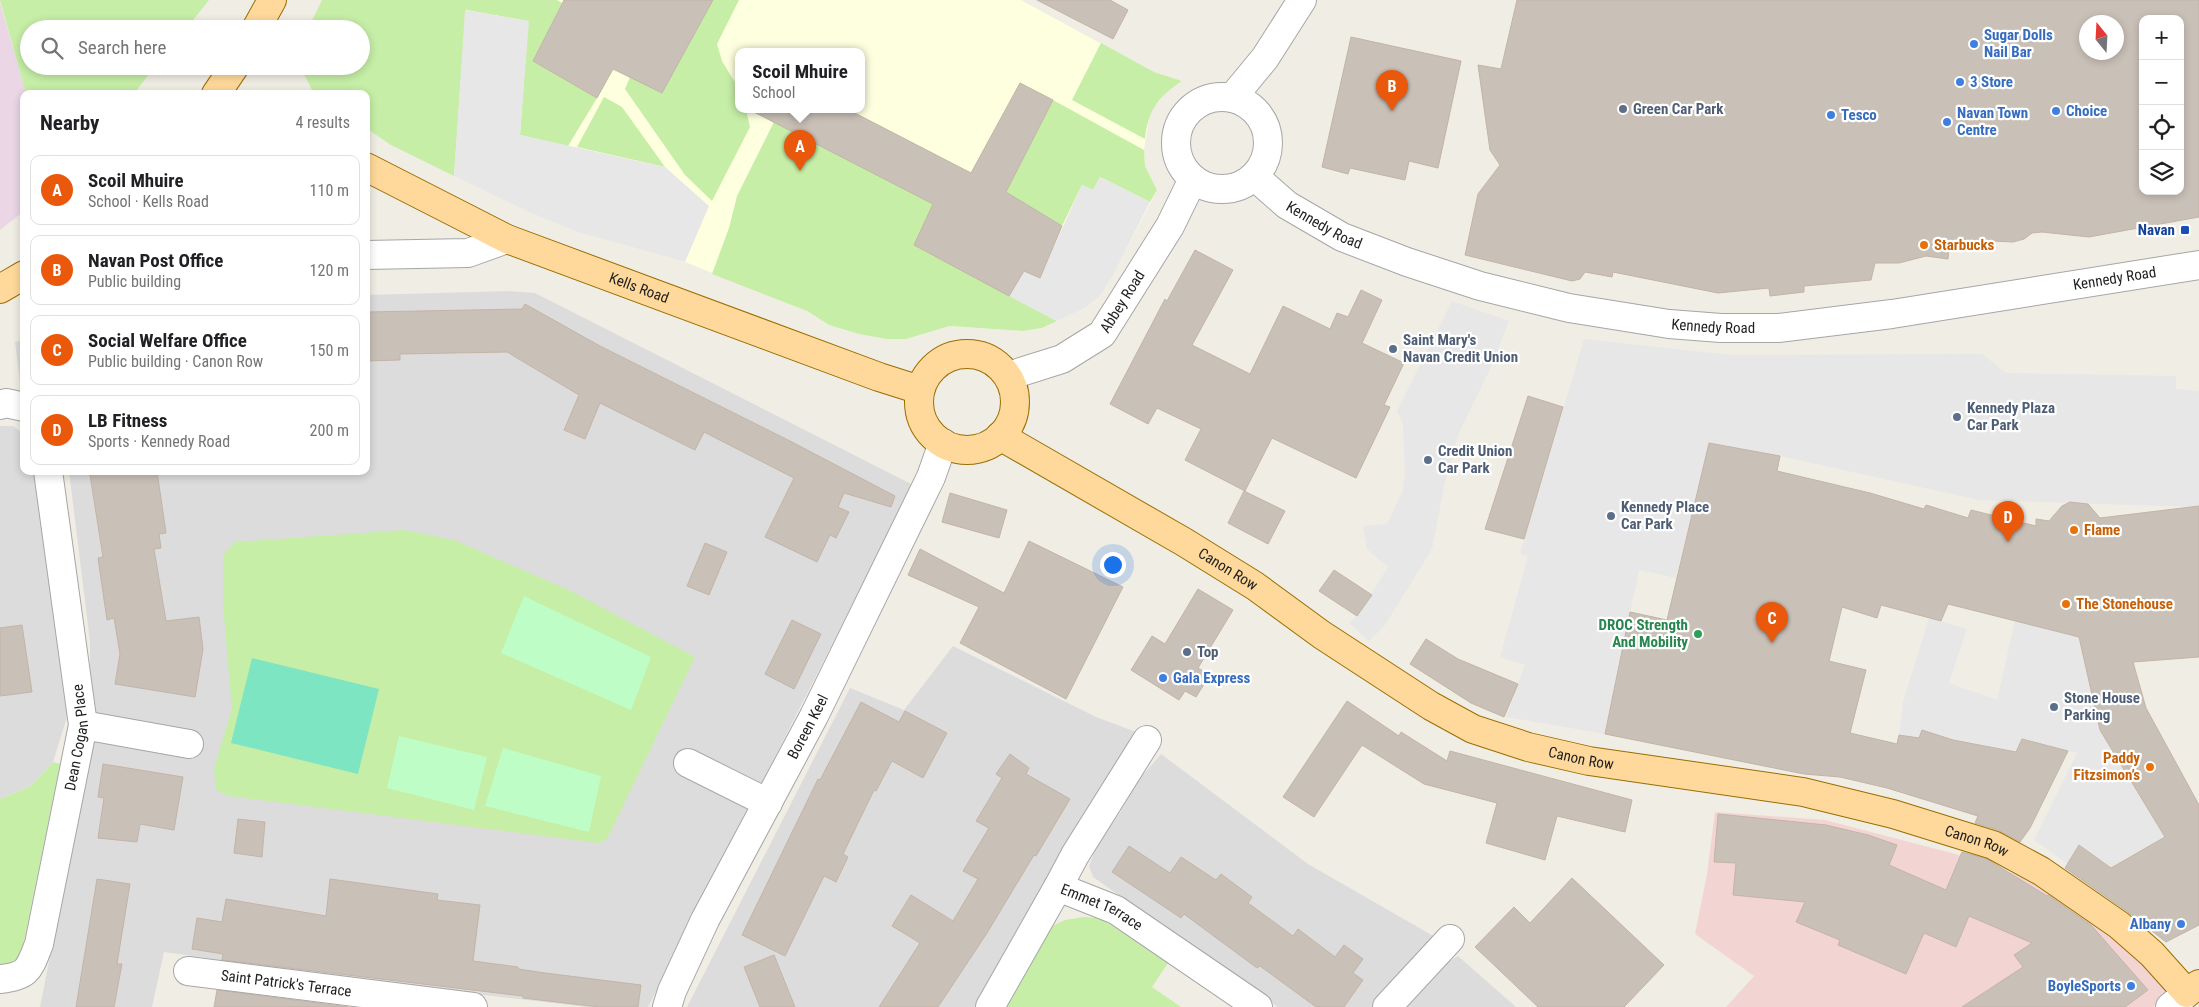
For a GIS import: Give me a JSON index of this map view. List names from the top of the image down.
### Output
{
  "streets": {
    "main road": ["Kells Road", "Canon Row"],
    "street": [
      "Kennedy Road",
      "Abbey Road",
      "Boreen Keel",
      "Dean Cogan Place",
      "Emmet Terrace",
      "Saint Patrick's Terrace"
    ]
  },
  "crossings": [
    ["Kennedy Road", "Abbey Road"],
    ["Kells Road", "Abbey Road"],
    ["Kells Road", "Canon Row"],
    ["Kells Road", "Boreen Keel"],
    ["Abbey Road", "Canon Row"],
    ["Abbey Road", "Boreen Keel"],
    ["Canon Row", "Boreen Keel"]
  ],
  "places": {
    "other": [
      "Sugar Dolls Nail Bar",
      "3 Store",
      "Green Car Park",
      "Choice",
      "Tesco",
      "Navan Town Centre",
      "Starbucks",
      "Saint Mary's Navan Credit Union",
      "Kennedy Plaza Car Park",
      "Credit Union Car Park",
      "Kennedy Place Car Park",
      "Flame",
      "The Stonehouse",
      "DROC Strength And Mobility",
      "Top",
      "Gala Express",
      "Stone House Parking",
      "Paddy Fitzsimon’s",
      "Albany",
      "BoyleSports"
    ],
    "transit": ["Navan"]
  },
  "north": "top",
  "page": {
    "map_buttons": ["+", "−"],
    "search": "Search here",
    "popup": ["Scoil Mhuire", "School"],
    "pins": [
      "B",
      "A",
      "D",
      "C"
    ],
    "heading": ["Nearby", "4 results"],
    "list": [
      {
        "mark": "A",
        "name": "Scoil Mhuire",
        "note": "School · Kells Road",
        "value": "110 m"
      },
      {
        "mark": "B",
        "name": "Navan Post Office",
        "note": "Public building",
        "value": "120 m"
      },
      {
        "mark": "C",
        "name": "Social Welfare Office",
        "note": "Public building · Canon Row",
        "value": "150 m"
      },
      {
        "mark": "D",
        "name": "LB Fitness",
        "note": "Sports · Kennedy Road",
        "value": "200 m"
      }
    ]
  }
}
